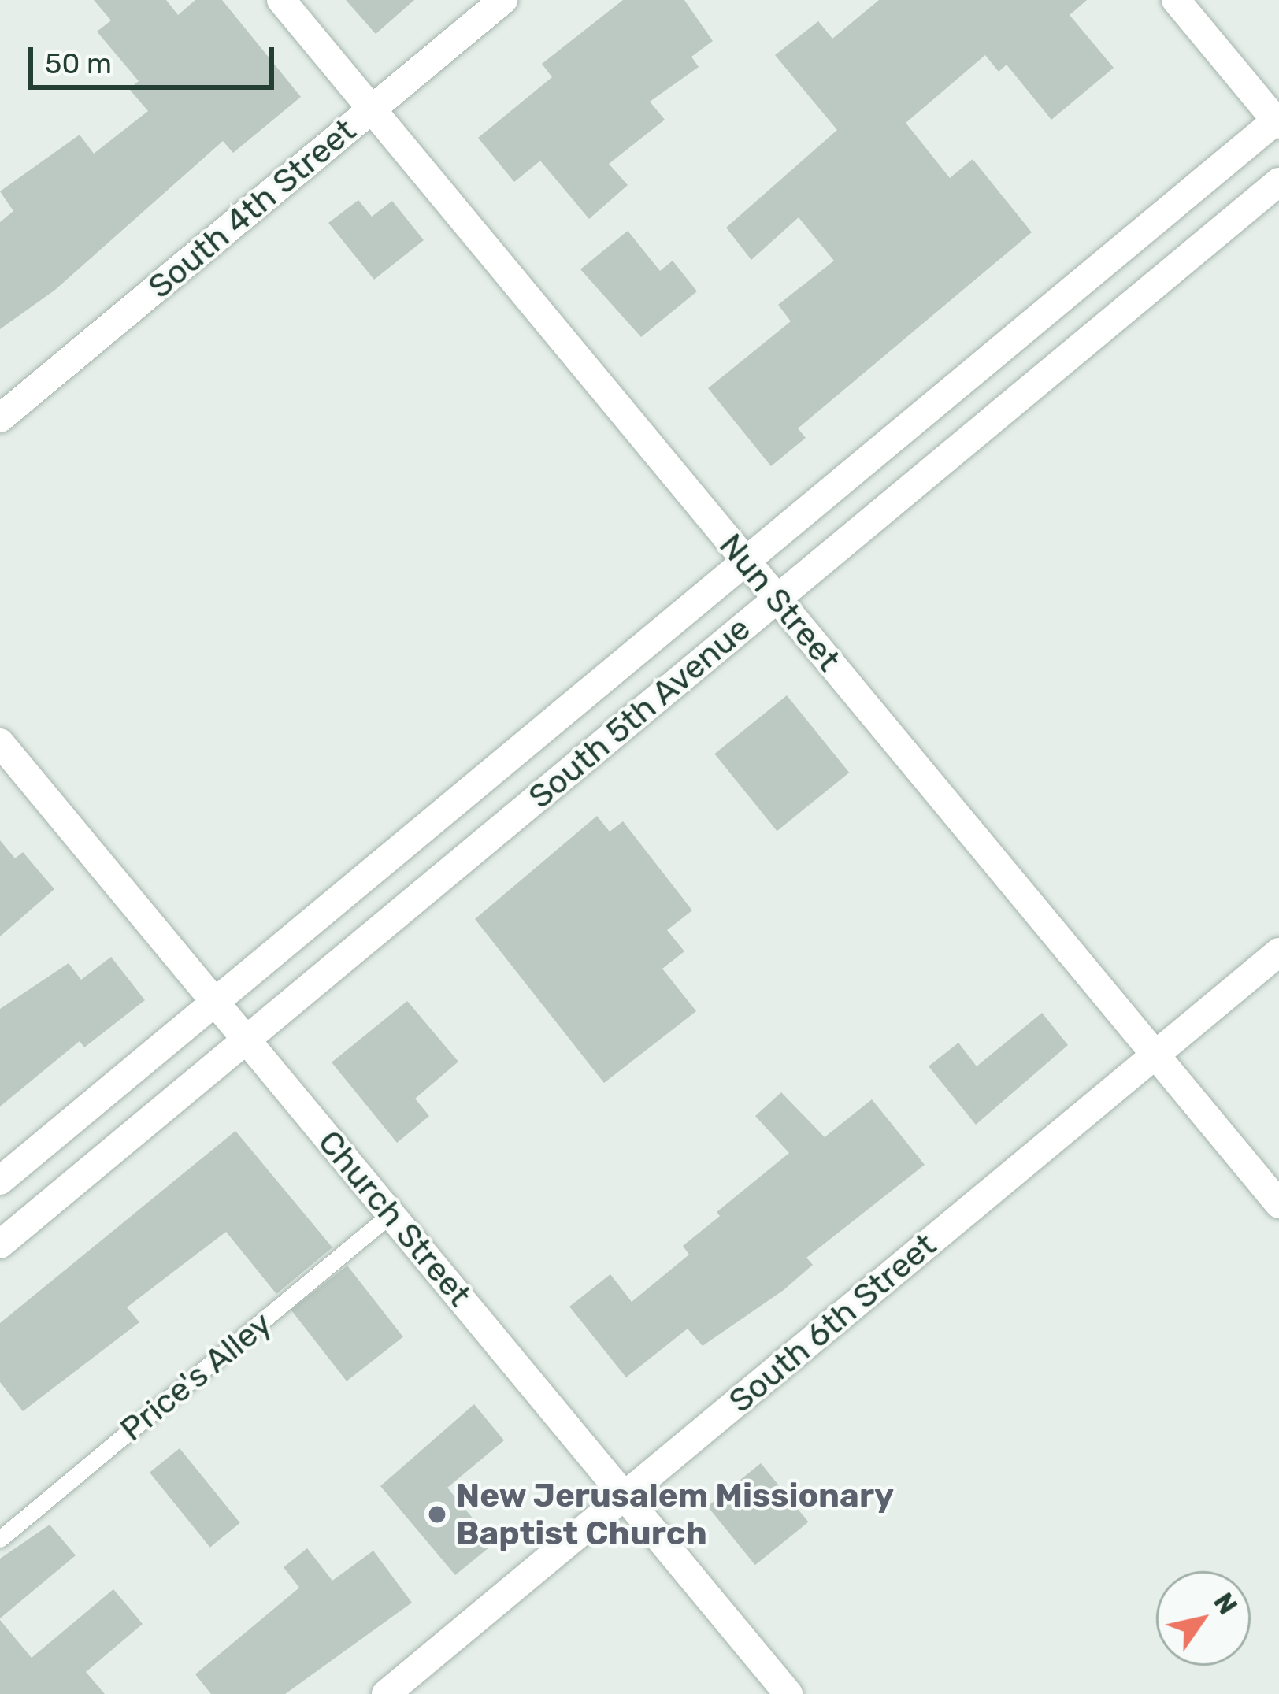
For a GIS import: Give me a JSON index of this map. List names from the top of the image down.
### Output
{
  "streets": {
    "street": [
      "South 4th Street",
      "Nun Street",
      "South 5th Avenue",
      "Church Street",
      "South 6th Street"
    ],
    "lane": ["Price's Alley"]
  },
  "crossings": [
    ["South 4th Street", "Nun Street"],
    ["Nun Street", "South 5th Avenue"],
    ["Nun Street", "South 6th Street"],
    ["South 5th Avenue", "Church Street"],
    ["Church Street", "South 6th Street"],
    ["Church Street", "Price's Alley"]
  ],
  "places": ["New Jerusalem Missionary Baptist Church"],
  "scale_bar": "50 m",
  "north": "top right"
}
